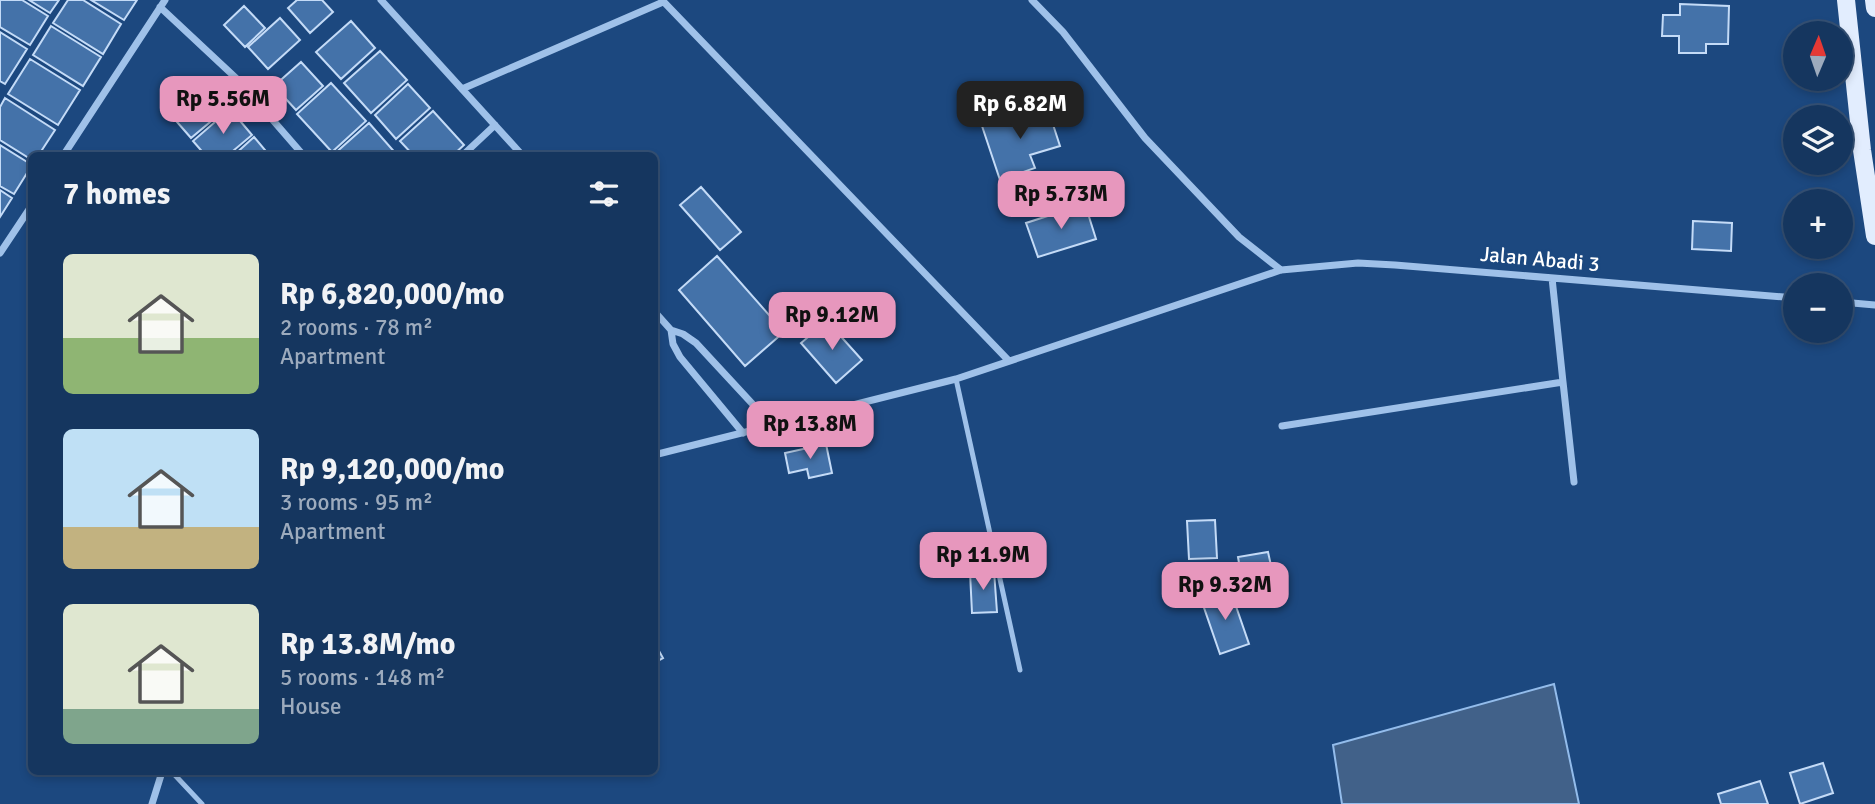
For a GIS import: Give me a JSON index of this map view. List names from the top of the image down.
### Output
{
  "streets": {
    "street": ["Jalan Abadi 3"]
  },
  "north": "top",
  "page": {
    "map_buttons": ["+", "−"],
    "price": [
      "Rp 5.56M",
      "Rp 6.82M",
      "Rp 5.73M",
      "Rp 9.12M",
      "Rp 13.8M",
      "Rp 11.9M",
      "Rp 9.32M"
    ],
    "heading": "7 homes",
    "list": [
      {
        "name": "Rp 6,820,000/mo",
        "note": "2 rooms · 78 m² · Apartment"
      },
      {
        "name": "Rp 9,120,000/mo",
        "note": "3 rooms · 95 m² · Apartment"
      },
      {
        "name": "Rp 13.8M/mo",
        "note": "5 rooms · 148 m² · House"
      }
    ]
  }
}
